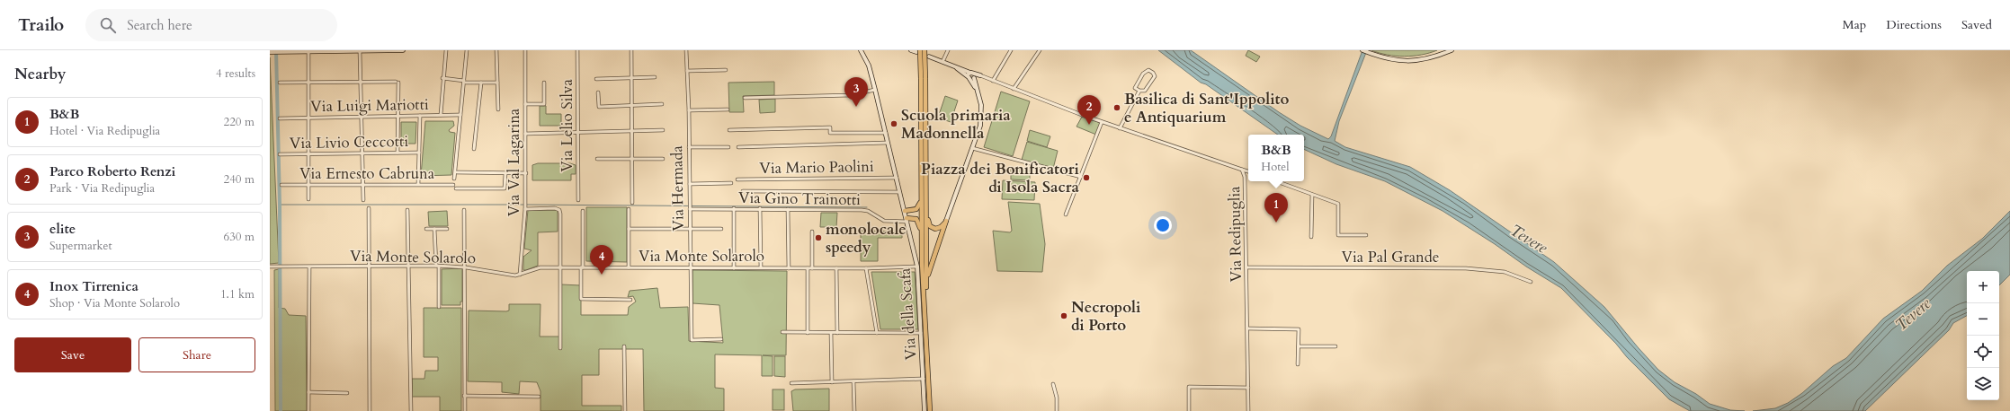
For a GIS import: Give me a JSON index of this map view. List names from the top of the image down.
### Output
{
  "streets": {
    "street": [
      "Via Luigi Mariotti",
      "Via Lelio Silva",
      "Via Livio Ceccotti",
      "Via Val Lagarina",
      "Via Mario Paolini",
      "Via Ernesto Cabruna",
      "Via Hermada",
      "Via Gino Trainotti",
      "Via Redipuglia",
      "Via Monte Solarolo",
      "Via Pal Grande",
      "Via della Scafa"
    ]
  },
  "crossings": [
    ["Via Val Lagarina", "Via Monte Solarolo"],
    ["Via Mario Paolini", "Via della Scafa"],
    ["Via Hermada", "Via Gino Trainotti"],
    ["Via Hermada", "Via Monte Solarolo"],
    ["Via Gino Trainotti", "Via della Scafa"],
    ["Via Redipuglia", "Via Pal Grande"],
    ["Via Monte Solarolo", "Via della Scafa"]
  ],
  "water": ["Tevere"],
  "places": [
    "Basilica di Sant'Ippolito e Antiquarium",
    "Scuola primaria Madonnella",
    "Piazza dei Bonificatori di Isola Sacra",
    "monolocale speedy",
    "Necropoli di Porto"
  ],
  "page": {
    "header": "Trailo",
    "search": "Search here",
    "nav": ["Map", "Directions", "Saved"],
    "heading": ["Nearby", "4 results"],
    "pins": [
      "3",
      "2",
      "1",
      "4"
    ],
    "list": [
      {
        "mark": "1",
        "name": "B&B",
        "note": "Hotel · Via Redipuglia",
        "value": "220 m"
      },
      {
        "mark": "2",
        "name": "Parco Roberto Renzi",
        "note": "Park · Via Redipuglia",
        "value": "240 m"
      },
      {
        "mark": "3",
        "name": "elite",
        "note": "Supermarket",
        "value": "630 m"
      },
      {
        "mark": "4",
        "name": "Inox Tirrenica",
        "note": "Shop · Via Monte Solarolo",
        "value": "1.1 km"
      }
    ],
    "popup": ["B&B", "Hotel"],
    "map_buttons": ["+", "−"],
    "buttons": ["Save", "Share"]
  }
}
